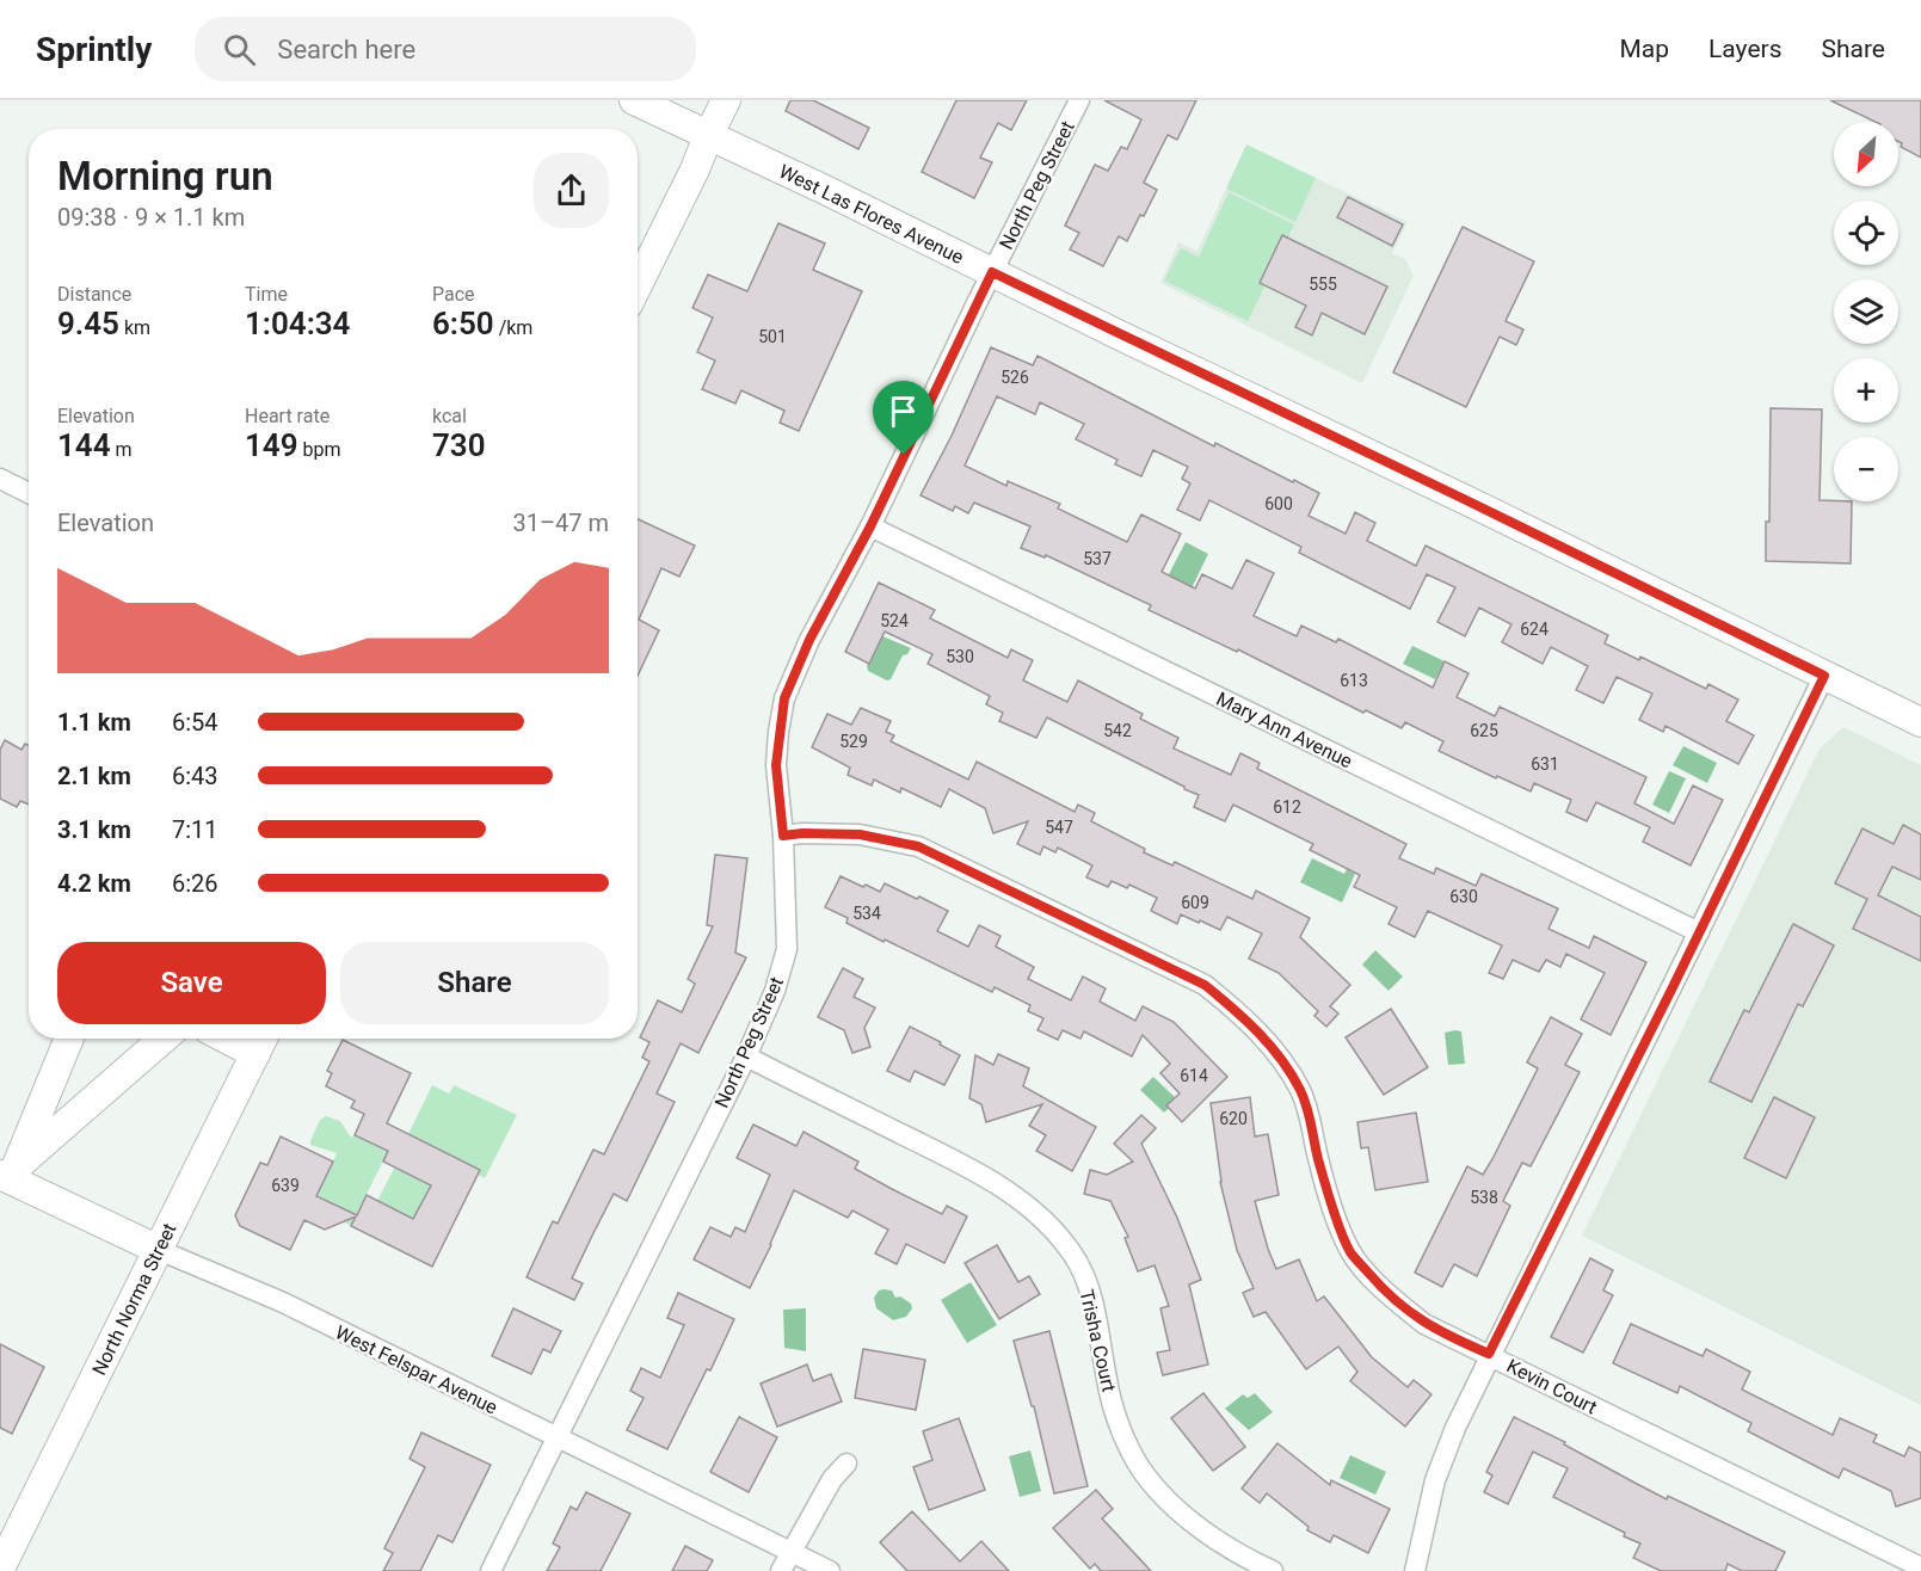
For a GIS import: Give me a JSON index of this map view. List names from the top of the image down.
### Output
{
  "streets": {
    "main road": ["West Las Flores Avenue", "North Norma Street", "West Felspar Avenue"],
    "street": [
      "North Peg Street",
      "Mary Ann Avenue",
      "Trisha Court",
      "Kevin Court"
    ]
  },
  "crossings": [
    ["North Peg Street", "West Las Flores Avenue"],
    ["North Peg Street", "Mary Ann Avenue"],
    ["North Peg Street", "Trisha Court"],
    ["North Peg Street", "West Felspar Avenue"],
    ["North Peg Street", "Kevin Court"],
    ["North Norma Street", "West Felspar Avenue"]
  ],
  "house_numbers": [
    "555",
    "501",
    "526",
    "600",
    "537",
    "524",
    "624",
    "530",
    "613",
    "542",
    "625",
    "529",
    "631",
    "612",
    "547",
    "630",
    "609",
    "534",
    "614",
    "620",
    "639",
    "538"
  ],
  "north": "bottom left",
  "page": {
    "header": "Sprintly",
    "search": "Search here",
    "nav": ["Map", "Layers", "Share"],
    "map_buttons": ["+", "−"],
    "heading": ["Morning run", "09:38 · 9 × 1.1 km"],
    "stats": [
      ["Distance", "9.45 km"],
      ["Time", "1:04:34"],
      ["Pace", "6:50 /km"],
      ["Elevation", "144 m"],
      ["Heart rate", "149 bpm"],
      ["kcal", "730"]
    ],
    "chart": ["Elevation", "31–47 m"],
    "list": [
      {
        "name": "1.1 km",
        "note": "6:54"
      },
      {
        "name": "2.1 km",
        "note": "6:43"
      },
      {
        "name": "3.1 km",
        "note": "7:11"
      },
      {
        "name": "4.2 km",
        "note": "6:26"
      }
    ],
    "buttons": ["Save", "Share"]
  }
}
